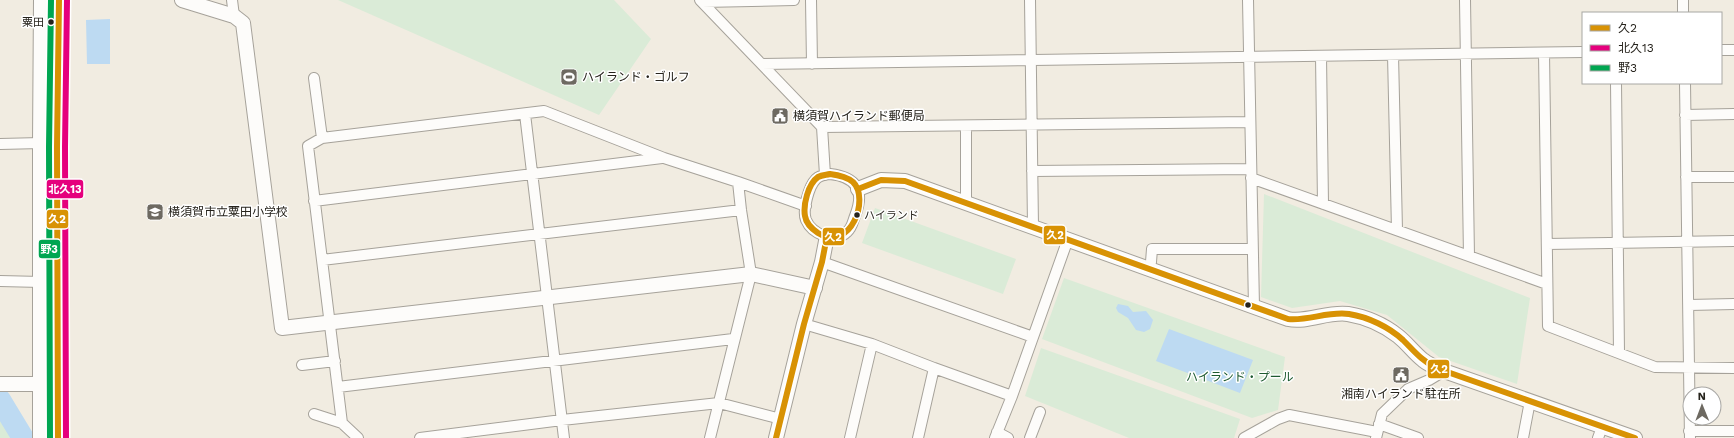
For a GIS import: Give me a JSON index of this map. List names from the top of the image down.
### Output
{
  "parks": ["ハイランド・プール"],
  "places": {
    "other": ["粟田", "ハイランド"],
    "sports": ["ハイランド・ゴルフ"],
    "public building": ["横須賀ハイランド郵便局", "湘南ハイランド駐在所"],
    "school or university": ["横須賀市立粟田小学校"]
  },
  "lines": ["transit line 久2", "transit line 北久13", "transit line 野3"],
  "legend": ["久2", "北久13", "野3"],
  "north": "top"
}
